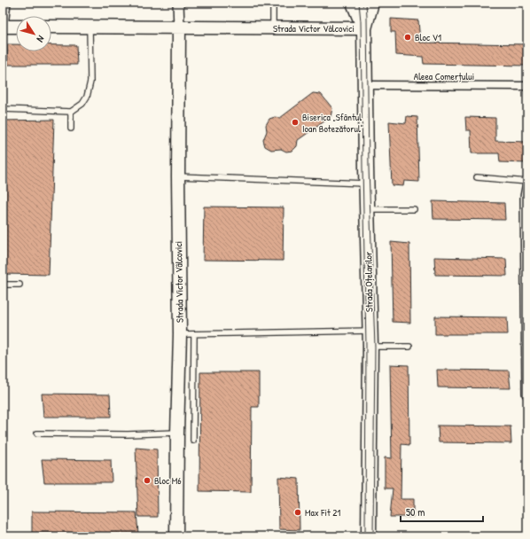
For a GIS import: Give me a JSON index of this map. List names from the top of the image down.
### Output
{
  "streets": {
    "main road": ["Strada Oțelarilor"],
    "street": ["Strada Victor Vâlcovici", "Aleea Comerțului"]
  },
  "crossings": [
    ["Strada Victor Vâlcovici", "Strada Oțelarilor"],
    ["Aleea Comerțului", "Strada Oțelarilor"]
  ],
  "places": [
    "Bloc V1",
    "Biserica „Sfântul Ioan Botezătorul\"",
    "Bloc M6",
    "Max Fit 21"
  ],
  "scale_bar": "50 m",
  "north": "bottom right"
}
